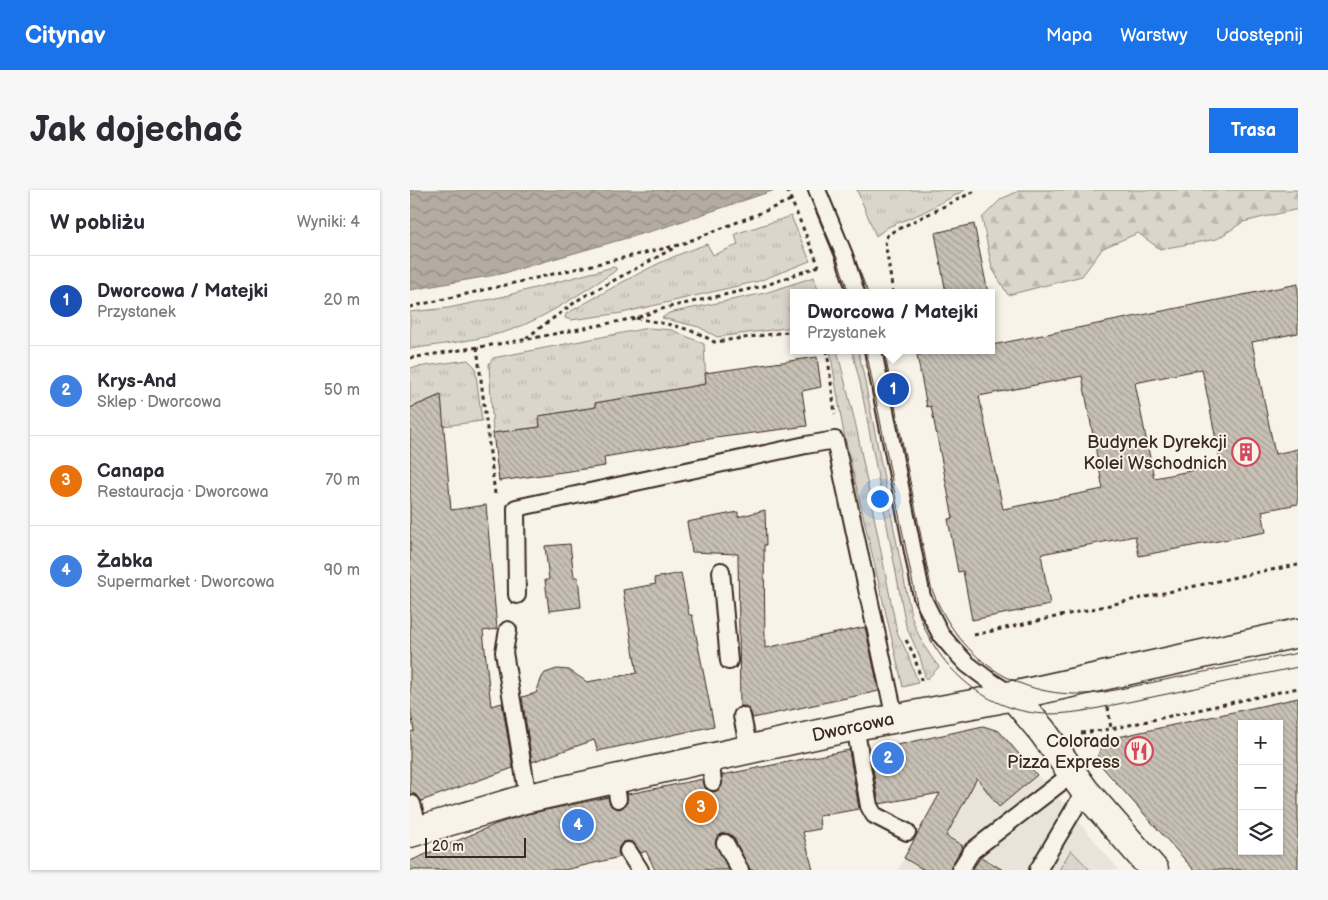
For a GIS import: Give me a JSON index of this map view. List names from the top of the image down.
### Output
{
  "streets": {
    "street": ["Dworcowa"]
  },
  "places": {
    "building": ["Budynek Dyrekcji Kolei Wschodnich"],
    "restaurant": ["Colorado Pizza Express"]
  },
  "scale_bar": "20 m",
  "page": {
    "header": "Citynav",
    "nav": ["Mapa", "Warstwy", "Udostępnij"],
    "buttons": "Trasa",
    "title": "Jak dojechać",
    "heading": ["W pobliżu", "Wyniki: 4"],
    "list": [
      {
        "mark": "1",
        "name": "Dworcowa / Matejki",
        "note": "Przystanek",
        "value": "20 m"
      },
      {
        "mark": "2",
        "name": "Krys-And",
        "note": "Sklep · Dworcowa",
        "value": "50 m"
      },
      {
        "mark": "3",
        "name": "Canapa",
        "note": "Restauracja · Dworcowa",
        "value": "70 m"
      },
      {
        "mark": "4",
        "name": "Żabka",
        "note": "Supermarket · Dworcowa",
        "value": "90 m"
      }
    ],
    "popup": ["Dworcowa / Matejki", "Przystanek"],
    "pins": [
      "1",
      "2",
      "3",
      "4"
    ],
    "map_buttons": ["+", "−"],
    "scale": "20 m"
  }
}
